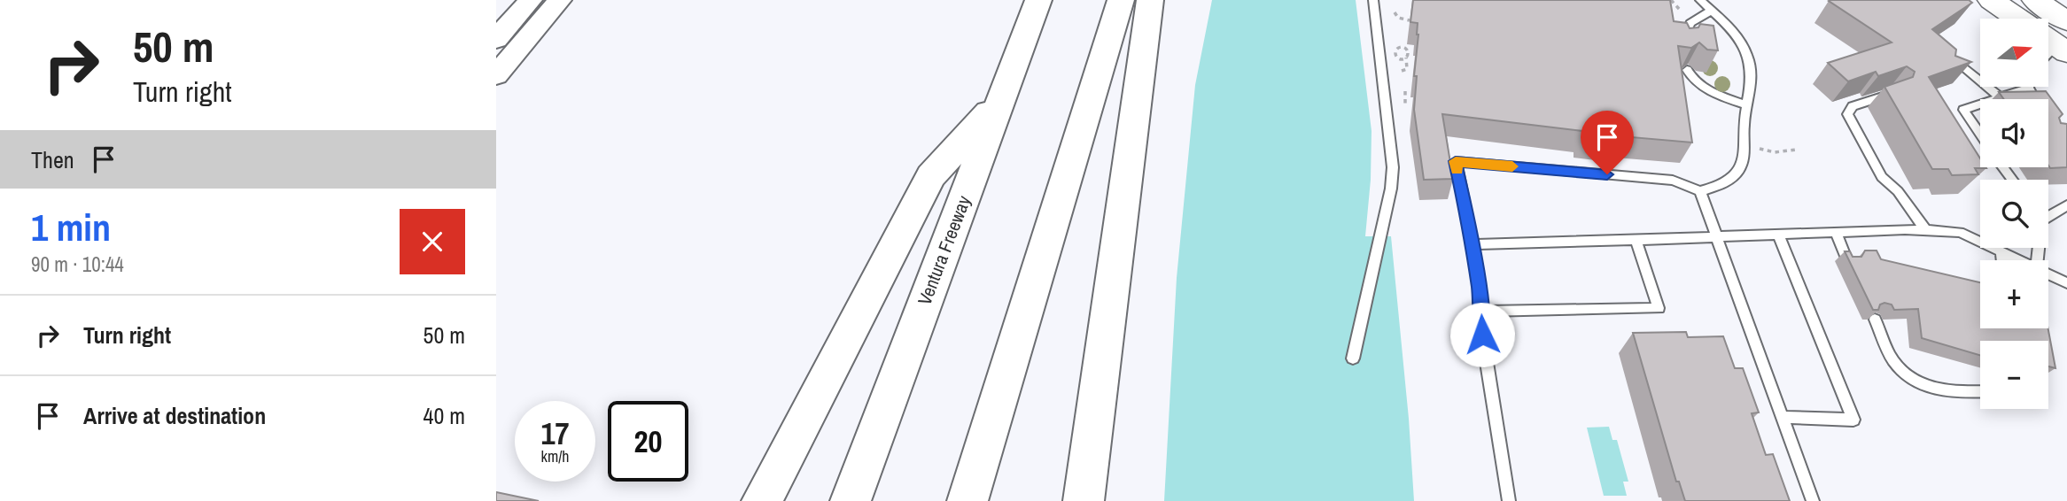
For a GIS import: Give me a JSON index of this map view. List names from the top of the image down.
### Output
{
  "streets": {
    "highway": ["Ventura Freeway"]
  },
  "north": "right",
  "page": {
    "turn": ["50 m", "Turn right"],
    "map_buttons": ["+", "−"],
    "then": "Then",
    "heading": ["1 min", "90 m · 10:44"],
    "list": [
      {
        "name": "Turn right",
        "value": "50 m"
      },
      {
        "name": "Arrive at destination",
        "value": "40 m"
      }
    ],
    "speed": "17 km/h",
    "limit": "20"
  }
}
